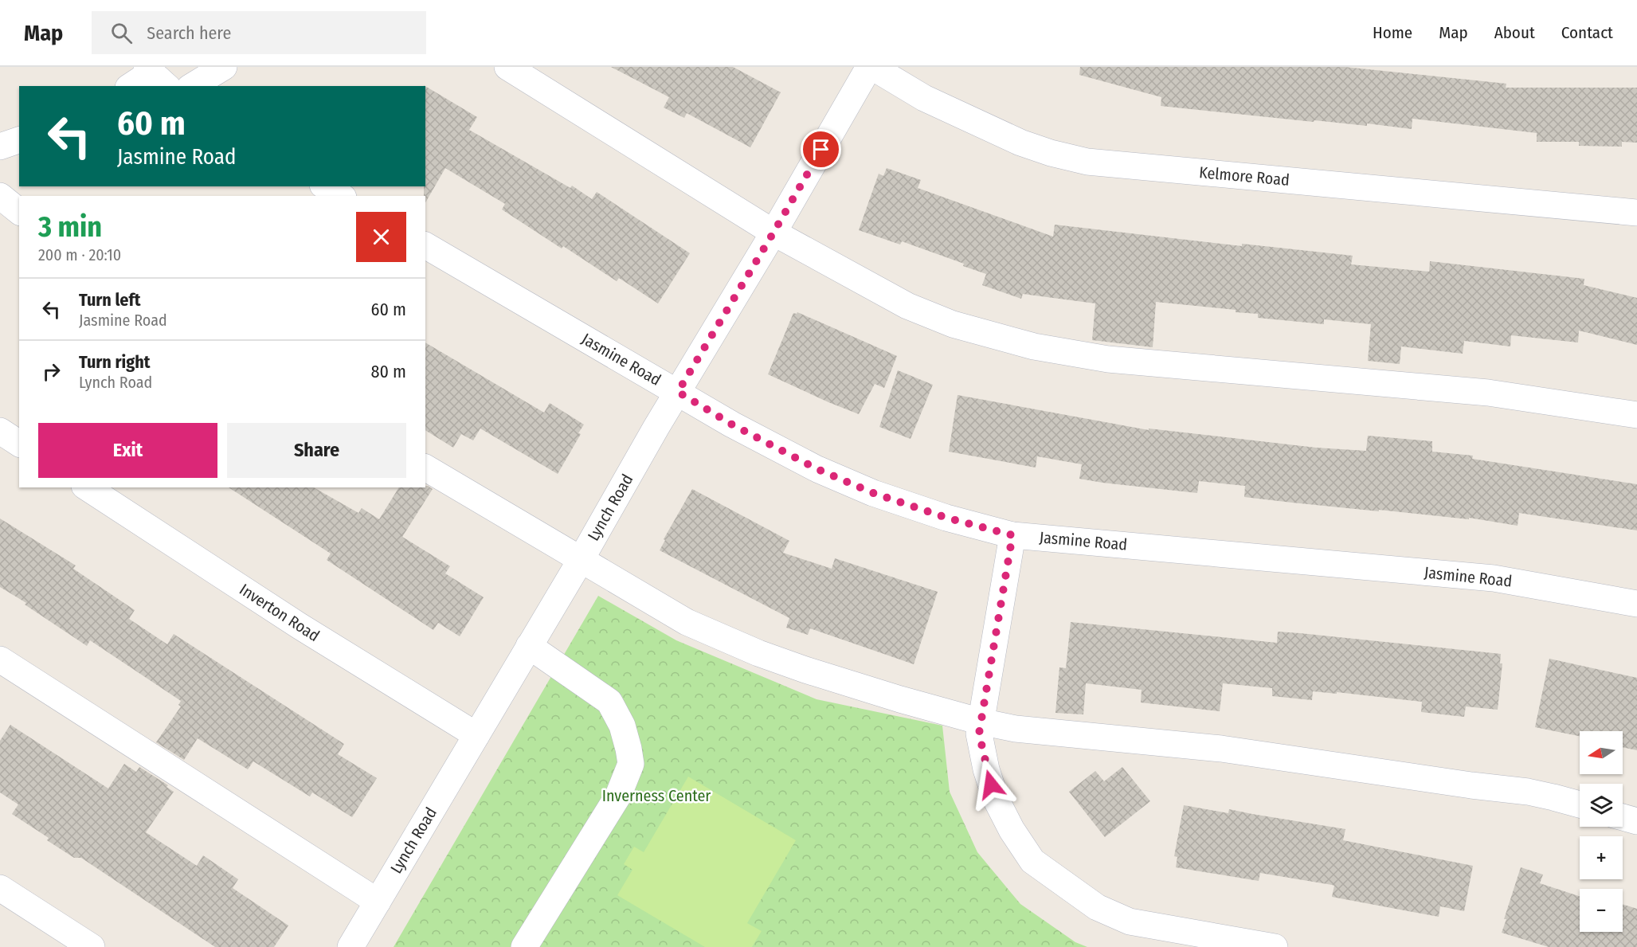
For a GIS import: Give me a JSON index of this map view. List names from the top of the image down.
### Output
{
  "streets": {
    "street": [
      "Kelmore Road",
      "Jasmine Road",
      "Lynch Road",
      "Inverton Road"
    ]
  },
  "crossings": [
    ["Kelmore Road", "Lynch Road"],
    ["Jasmine Road", "Lynch Road"],
    ["Lynch Road", "Inverton Road"]
  ],
  "parks": ["Inverness Center"],
  "north": "left",
  "page": {
    "header": "Map",
    "search": "Search here",
    "nav": [
      "Home",
      "Map",
      "About",
      "Contact"
    ],
    "turn": ["60 m", "Jasmine Road"],
    "heading": ["3 min", "200 m · 20:10"],
    "list": [
      {
        "name": "Turn left",
        "note": "Jasmine Road",
        "value": "60 m"
      },
      {
        "name": "Turn right",
        "note": "Lynch Road",
        "value": "80 m"
      }
    ],
    "buttons": ["Exit", "Share"],
    "map_buttons": ["+", "−"]
  }
}
